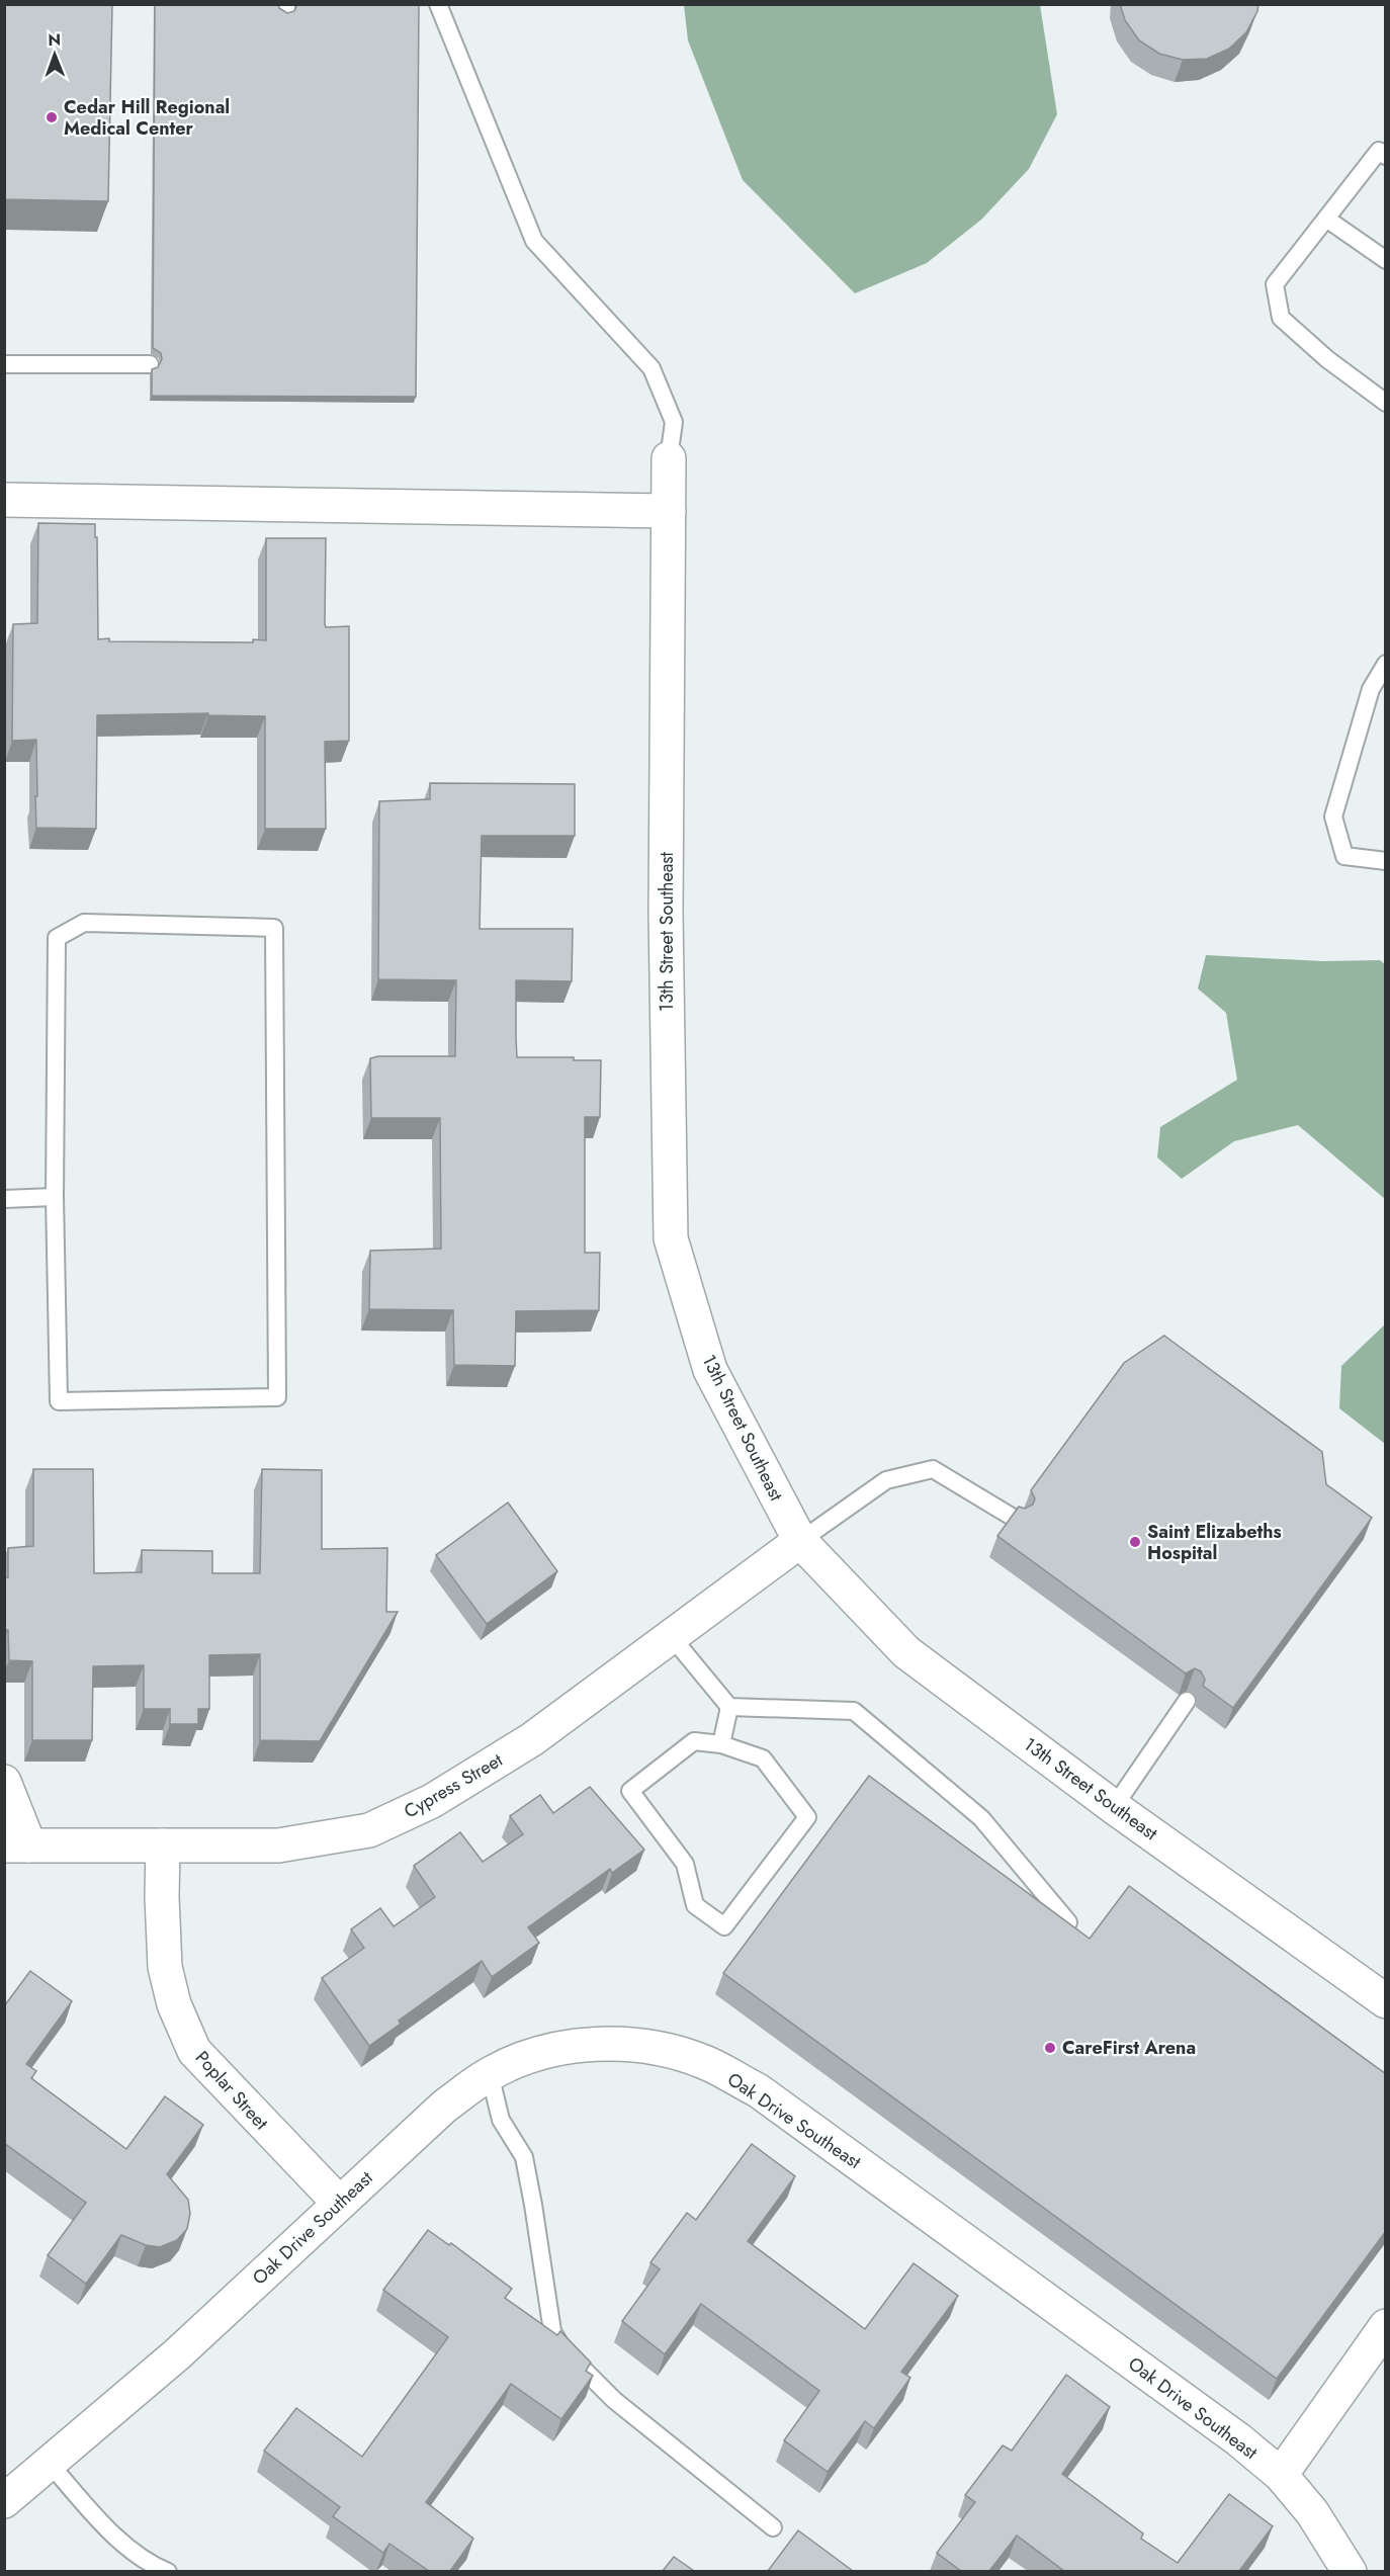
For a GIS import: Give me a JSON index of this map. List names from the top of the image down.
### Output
{
  "streets": {
    "street": [
      "13th Street Southeast",
      "Cypress Street",
      "Poplar Street",
      "Oak Drive Southeast"
    ]
  },
  "crossings": [
    ["13th Street Southeast", "Cypress Street"],
    ["Cypress Street", "Poplar Street"],
    ["Poplar Street", "Oak Drive Southeast"]
  ],
  "places": ["Cedar Hill Regional Medical Center", "Saint Elizabeths Hospital", "CareFirst Arena"],
  "north": "top"
}
